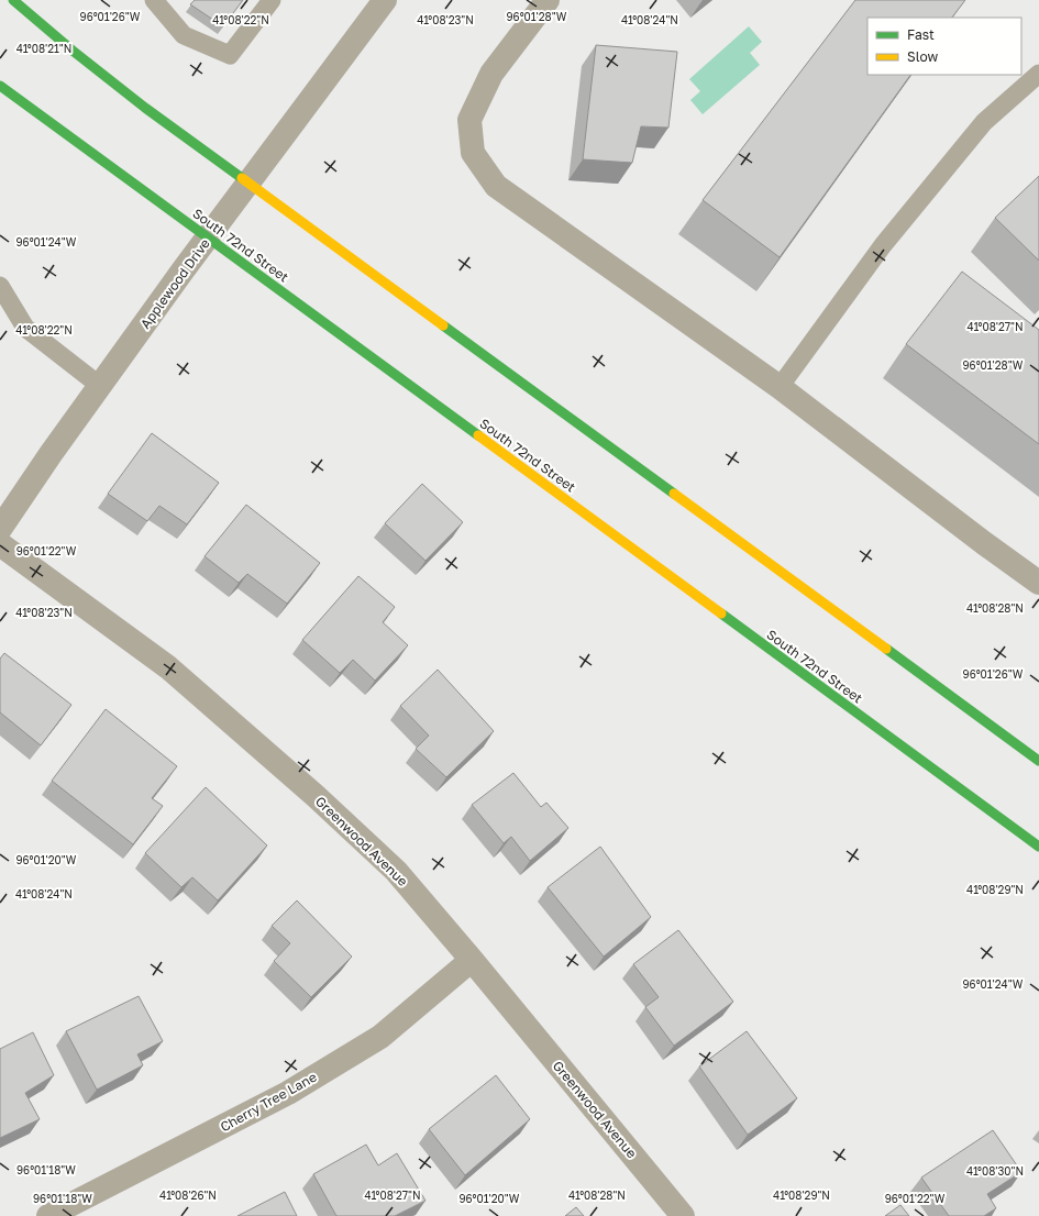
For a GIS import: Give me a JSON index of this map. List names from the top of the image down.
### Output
{
  "streets": {
    "main road": ["South 72nd Street"],
    "street": ["Applewood Drive", "Greenwood Avenue", "Cherry Tree Lane"]
  },
  "crossings": [
    ["South 72nd Street", "Applewood Drive"],
    ["Greenwood Avenue", "Cherry Tree Lane"]
  ],
  "legend": ["Fast", "Slow"],
  "coordinates": [
    "96°01'26\"W",
    "96°01'28\"W",
    "41°08'22\"N",
    "41°08'23\"N",
    "41°08'24\"N",
    "41°08'21\"N",
    "96°01'24\"W",
    "41°08'27\"N",
    "96°01'22\"W",
    "41°08'28\"N",
    "96°01'20\"W",
    "41°08'29\"N",
    "96°01'18\"W",
    "41°08'30\"N",
    "41°08'26\"N"
  ]
}
